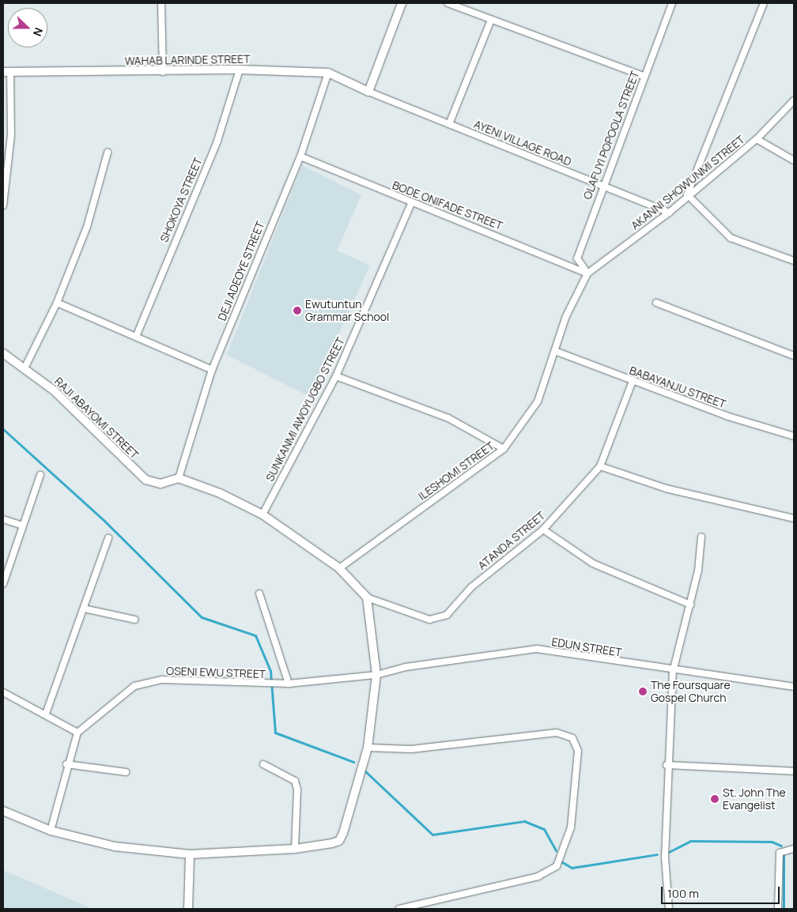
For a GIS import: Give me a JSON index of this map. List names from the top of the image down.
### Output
{
  "streets": {
    "street": [
      "WAHAB LARINDE STREET",
      "OLAFUYI POPOOLA STREET",
      "AYENI VILLAGE ROAD",
      "AKANNI SHOWUNMI STREET",
      "SHOKOYA STREET",
      "BODE ONIFADE STREET",
      "DEJI ADEOYE STREET",
      "BABAYANJU STREET",
      "SUNKANMI AWOYUGBO STREET",
      "RAJI ABAYOMI STREET",
      "ILESHOMI STREET",
      "ATANDA STREET",
      "EDUN STREET",
      "OSENI EWU STREET"
    ]
  },
  "crossings": [
    ["WAHAB LARINDE STREET", "AYENI VILLAGE ROAD"],
    ["WAHAB LARINDE STREET", "SHOKOYA STREET"],
    ["WAHAB LARINDE STREET", "DEJI ADEOYE STREET"],
    ["OLAFUYI POPOOLA STREET", "AYENI VILLAGE ROAD"],
    ["OLAFUYI POPOOLA STREET", "AKANNI SHOWUNMI STREET"],
    ["OLAFUYI POPOOLA STREET", "BODE ONIFADE STREET"],
    ["OLAFUYI POPOOLA STREET", "ILESHOMI STREET"],
    ["AYENI VILLAGE ROAD", "AKANNI SHOWUNMI STREET"],
    ["AKANNI SHOWUNMI STREET", "BODE ONIFADE STREET"],
    ["AKANNI SHOWUNMI STREET", "ILESHOMI STREET"],
    ["BODE ONIFADE STREET", "DEJI ADEOYE STREET"],
    ["BODE ONIFADE STREET", "SUNKANMI AWOYUGBO STREET"],
    ["BODE ONIFADE STREET", "ILESHOMI STREET"],
    ["DEJI ADEOYE STREET", "RAJI ABAYOMI STREET"],
    ["BABAYANJU STREET", "ILESHOMI STREET"],
    ["BABAYANJU STREET", "ATANDA STREET"],
    ["EDUN STREET", "OSENI EWU STREET"]
  ],
  "places": ["Ewutuntun Grammar School", "The Foursquare Gospel Church", "St. John The Evangelist"],
  "scale_bar": "100 m",
  "north": "right"
}
